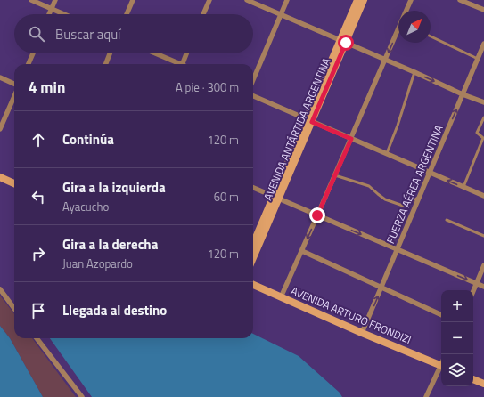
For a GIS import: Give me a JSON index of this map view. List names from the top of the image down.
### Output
{
  "streets": {
    "main road": ["AVENIDA ANTÁRTIDA ARGENTINA", "AVENIDA ARTURO FRONDIZI"],
    "street": ["FUERZA AÉREA ARGENTINA"]
  },
  "crossings": [
    ["FUERZA AÉREA ARGENTINA", "AVENIDA ARTURO FRONDIZI"]
  ],
  "one_way": ["FUERZA AÉREA ARGENTINA"],
  "north": "top right",
  "page": {
    "search": "Buscar aquí",
    "heading": ["4 min", "A pie · 300 m"],
    "list": [
      ["Continúa", "120 m"],
      ["Gira a la izquierda", "Ayacucho", "60 m"],
      ["Gira a la derecha", "Juan Azopardo", "120 m"],
      "Llegada al destino"
    ],
    "map_buttons": ["+", "−"]
  }
}
